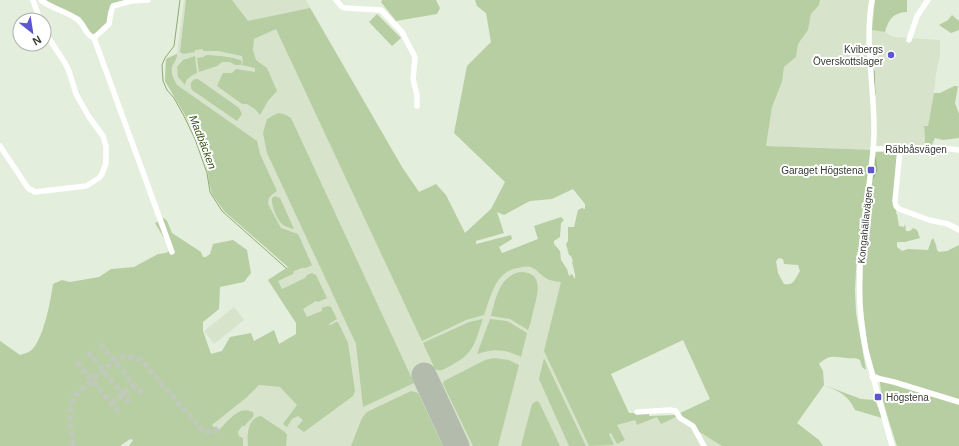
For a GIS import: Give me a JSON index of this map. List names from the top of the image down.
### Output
{
  "streets": {
    "street": ["Räbbåsvägen", "Kongahällavägen"]
  },
  "crossings": [
    ["Räbbåsvägen", "Kongahällavägen"]
  ],
  "water": ["Madbäcken"],
  "places": {
    "other": ["Kvibergs Överskottslager"],
    "transit": ["Garaget Högstena", "Högstena"]
  },
  "north": "bottom right"
}
